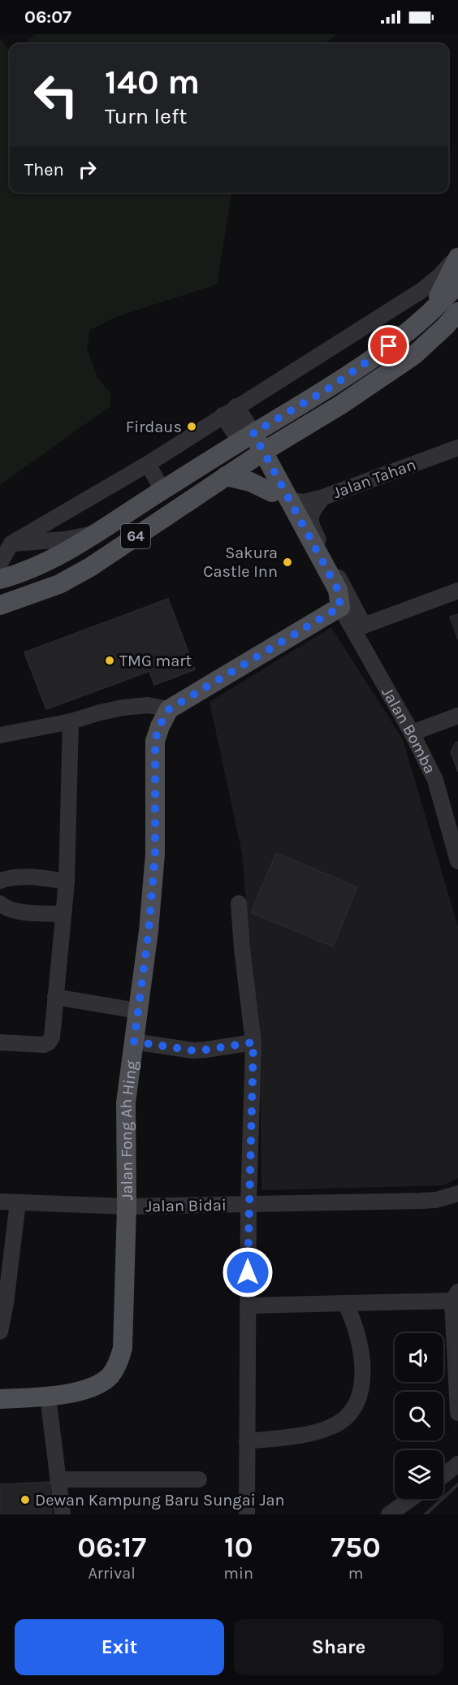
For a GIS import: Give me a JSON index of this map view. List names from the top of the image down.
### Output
{
  "streets": {
    "main road": ["64", "Jalan Bomba", "Jalan Fong Ah Hing"],
    "street": ["Jalan Tahan", "Jalan Bidai"]
  },
  "crossings": [
    ["Jalan Tahan", "Jalan Bomba"],
    ["64", "Jalan Bomba"],
    ["Jalan Fong Ah Hing", "Jalan Bidai"]
  ],
  "places": [
    "Firdaus",
    "Sakura Castle Inn",
    "TMG mart",
    "Dewan Kampung Baru Sungai Jan"
  ],
  "page": {
    "status": "06:07",
    "turn": ["140 m", "Turn left"],
    "then": "Then",
    "eta": [
      "06:17",
      "Arrival",
      "10",
      "min",
      "750",
      "m"
    ],
    "buttons": ["Exit", "Share"]
  }
}
